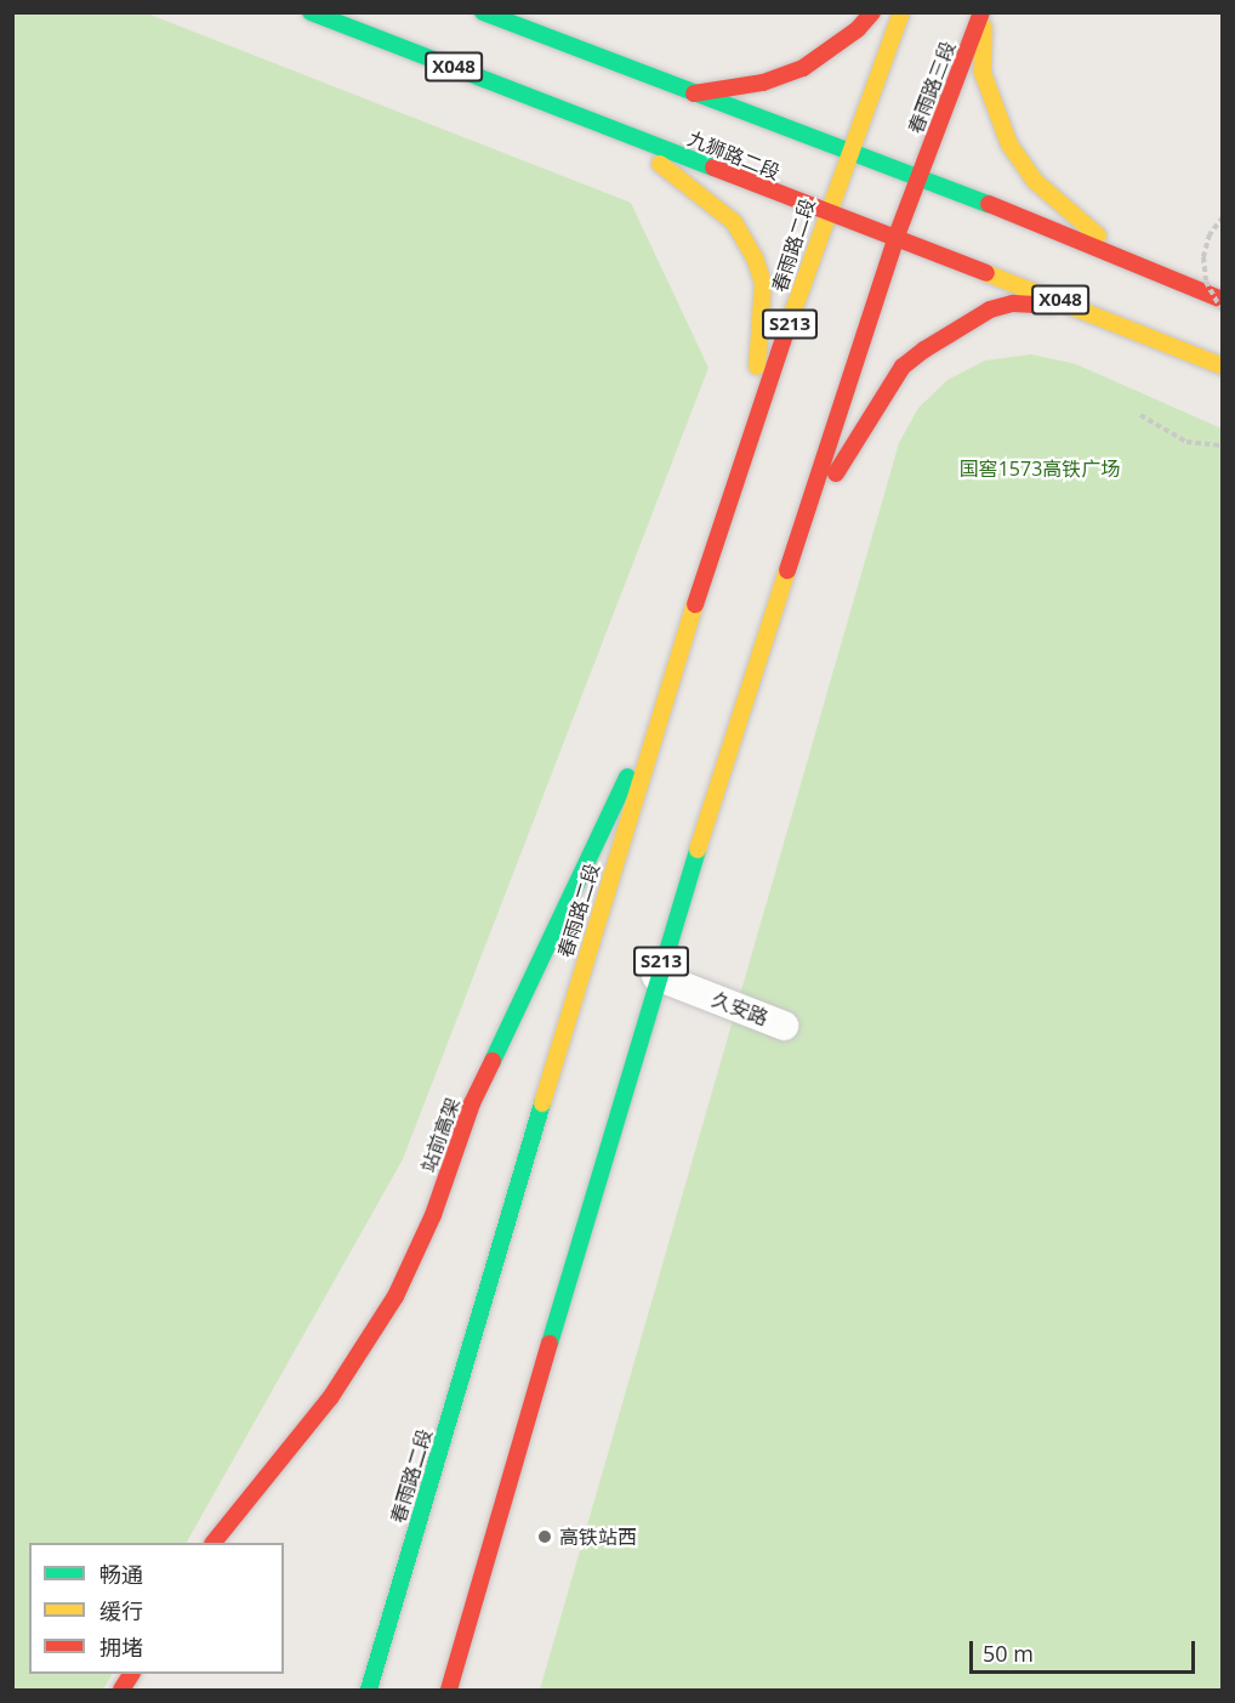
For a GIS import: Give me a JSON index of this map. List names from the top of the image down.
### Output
{
  "streets": {
    "main road": [
      "X048",
      "春雨路三段",
      "九狮路二段",
      "春雨路二段",
      "S213",
      "站前高架"
    ],
    "street": ["久安路"]
  },
  "crossings": [
    ["春雨路三段", "九狮路二段"],
    ["春雨路三段", "S213"],
    ["九狮路二段", "春雨路二段"],
    ["九狮路二段", "S213"],
    ["春雨路二段", "S213"],
    ["春雨路二段", "站前高架"],
    ["S213", "久安路"]
  ],
  "parks": ["国窖1573高铁广场"],
  "places": ["高铁站西"],
  "legend": ["畅通", "缓行", "拥堵"],
  "scale_bar": "50 m"
}
